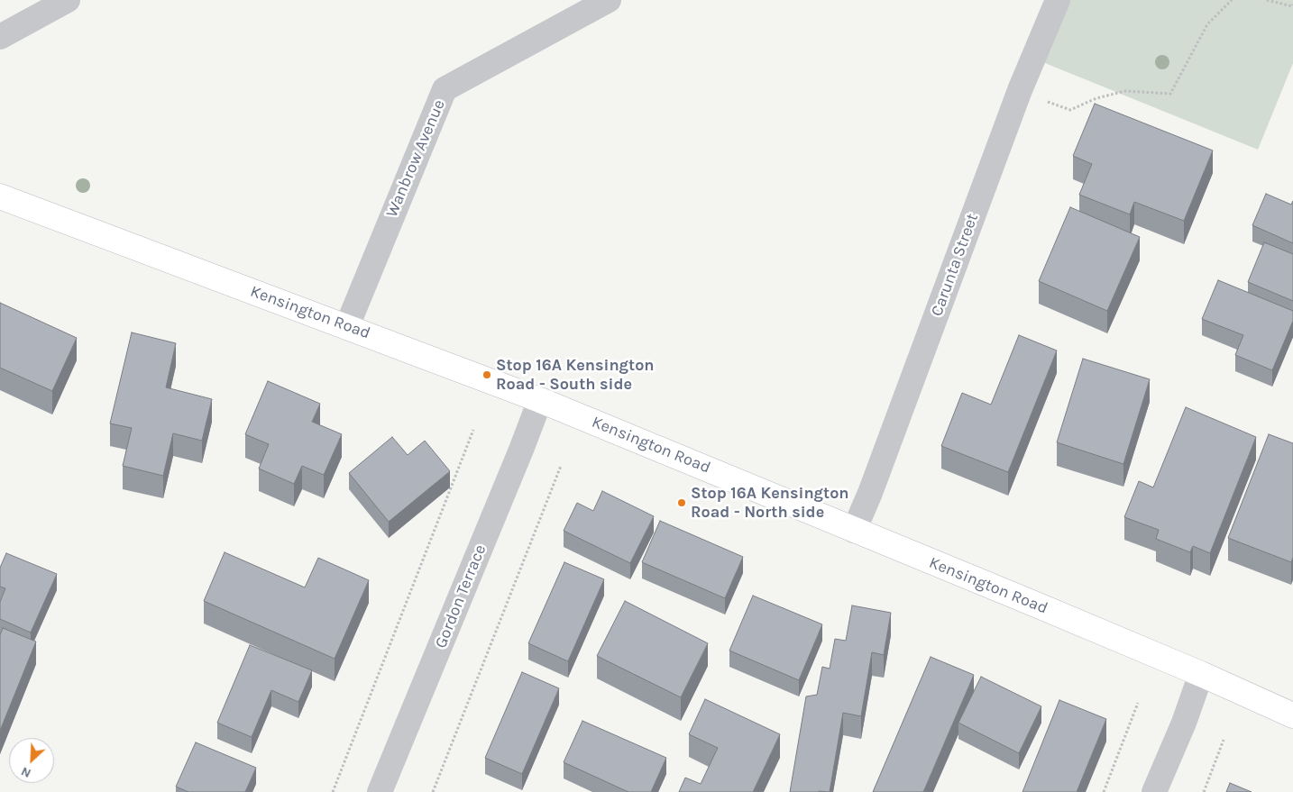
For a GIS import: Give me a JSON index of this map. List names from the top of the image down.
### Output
{
  "streets": {
    "main road": ["Kensington Road"],
    "street": ["Wanbrow Avenue", "Carunta Street", "Gordon Terrace"]
  },
  "crossings": [
    ["Wanbrow Avenue", "Kensington Road"],
    ["Carunta Street", "Kensington Road"],
    ["Kensington Road", "Gordon Terrace"]
  ],
  "places": ["Stop 16A Kensington Road - South side", "Stop 16A Kensington Road - North side"],
  "north": "bottom left"
}
